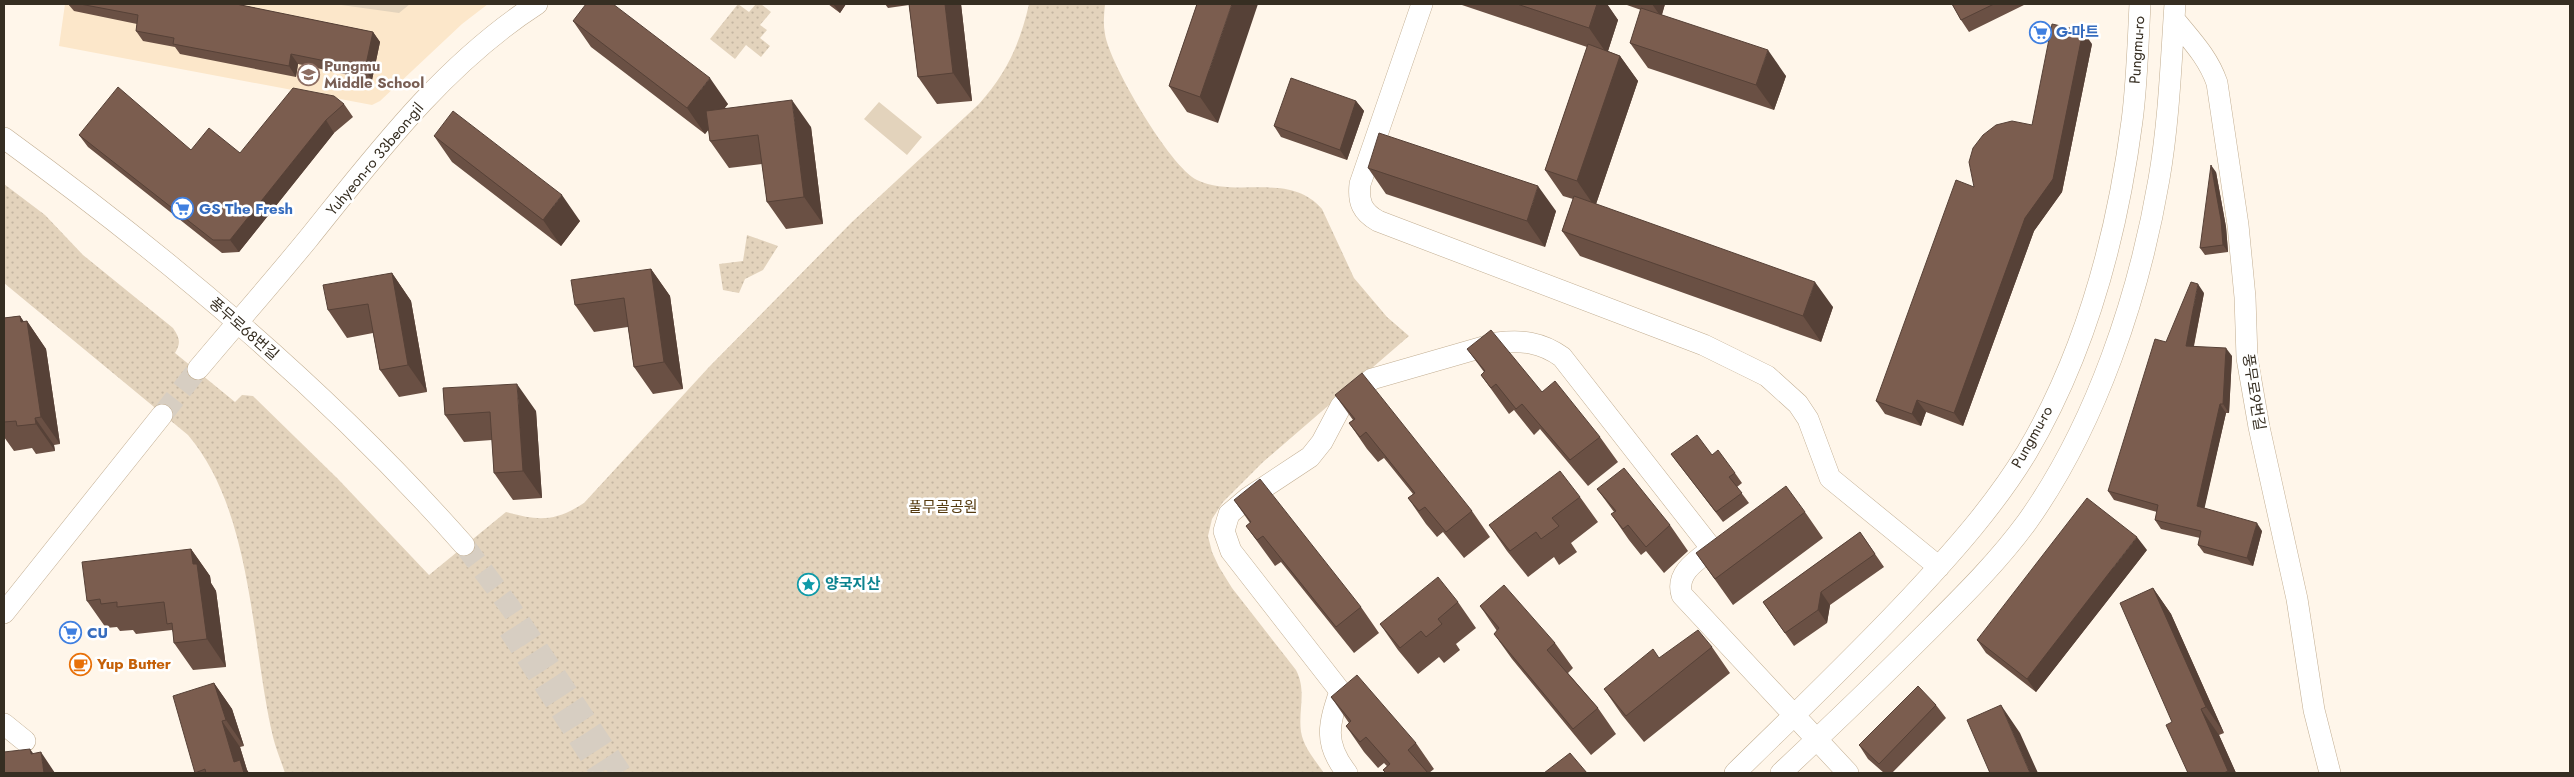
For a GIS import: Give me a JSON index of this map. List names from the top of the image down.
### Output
{
  "streets": {
    "street": [
      "Pungmu-ro",
      "Yuhyeon-ro 33beon-gil",
      "풍무로68번길",
      "풍무로9번길"
    ]
  },
  "crossings": [
    ["Yuhyeon-ro 33beon-gil", "풍무로68번길"]
  ],
  "parks": ["풀무골공원"],
  "places": {
    "supermarket": ["G-마트", "GS The Fresh", "CU"],
    "school or university": ["Pungmu Middle School"],
    "place": ["양국지산"],
    "cafe": ["Yup Butter"]
  }
}
